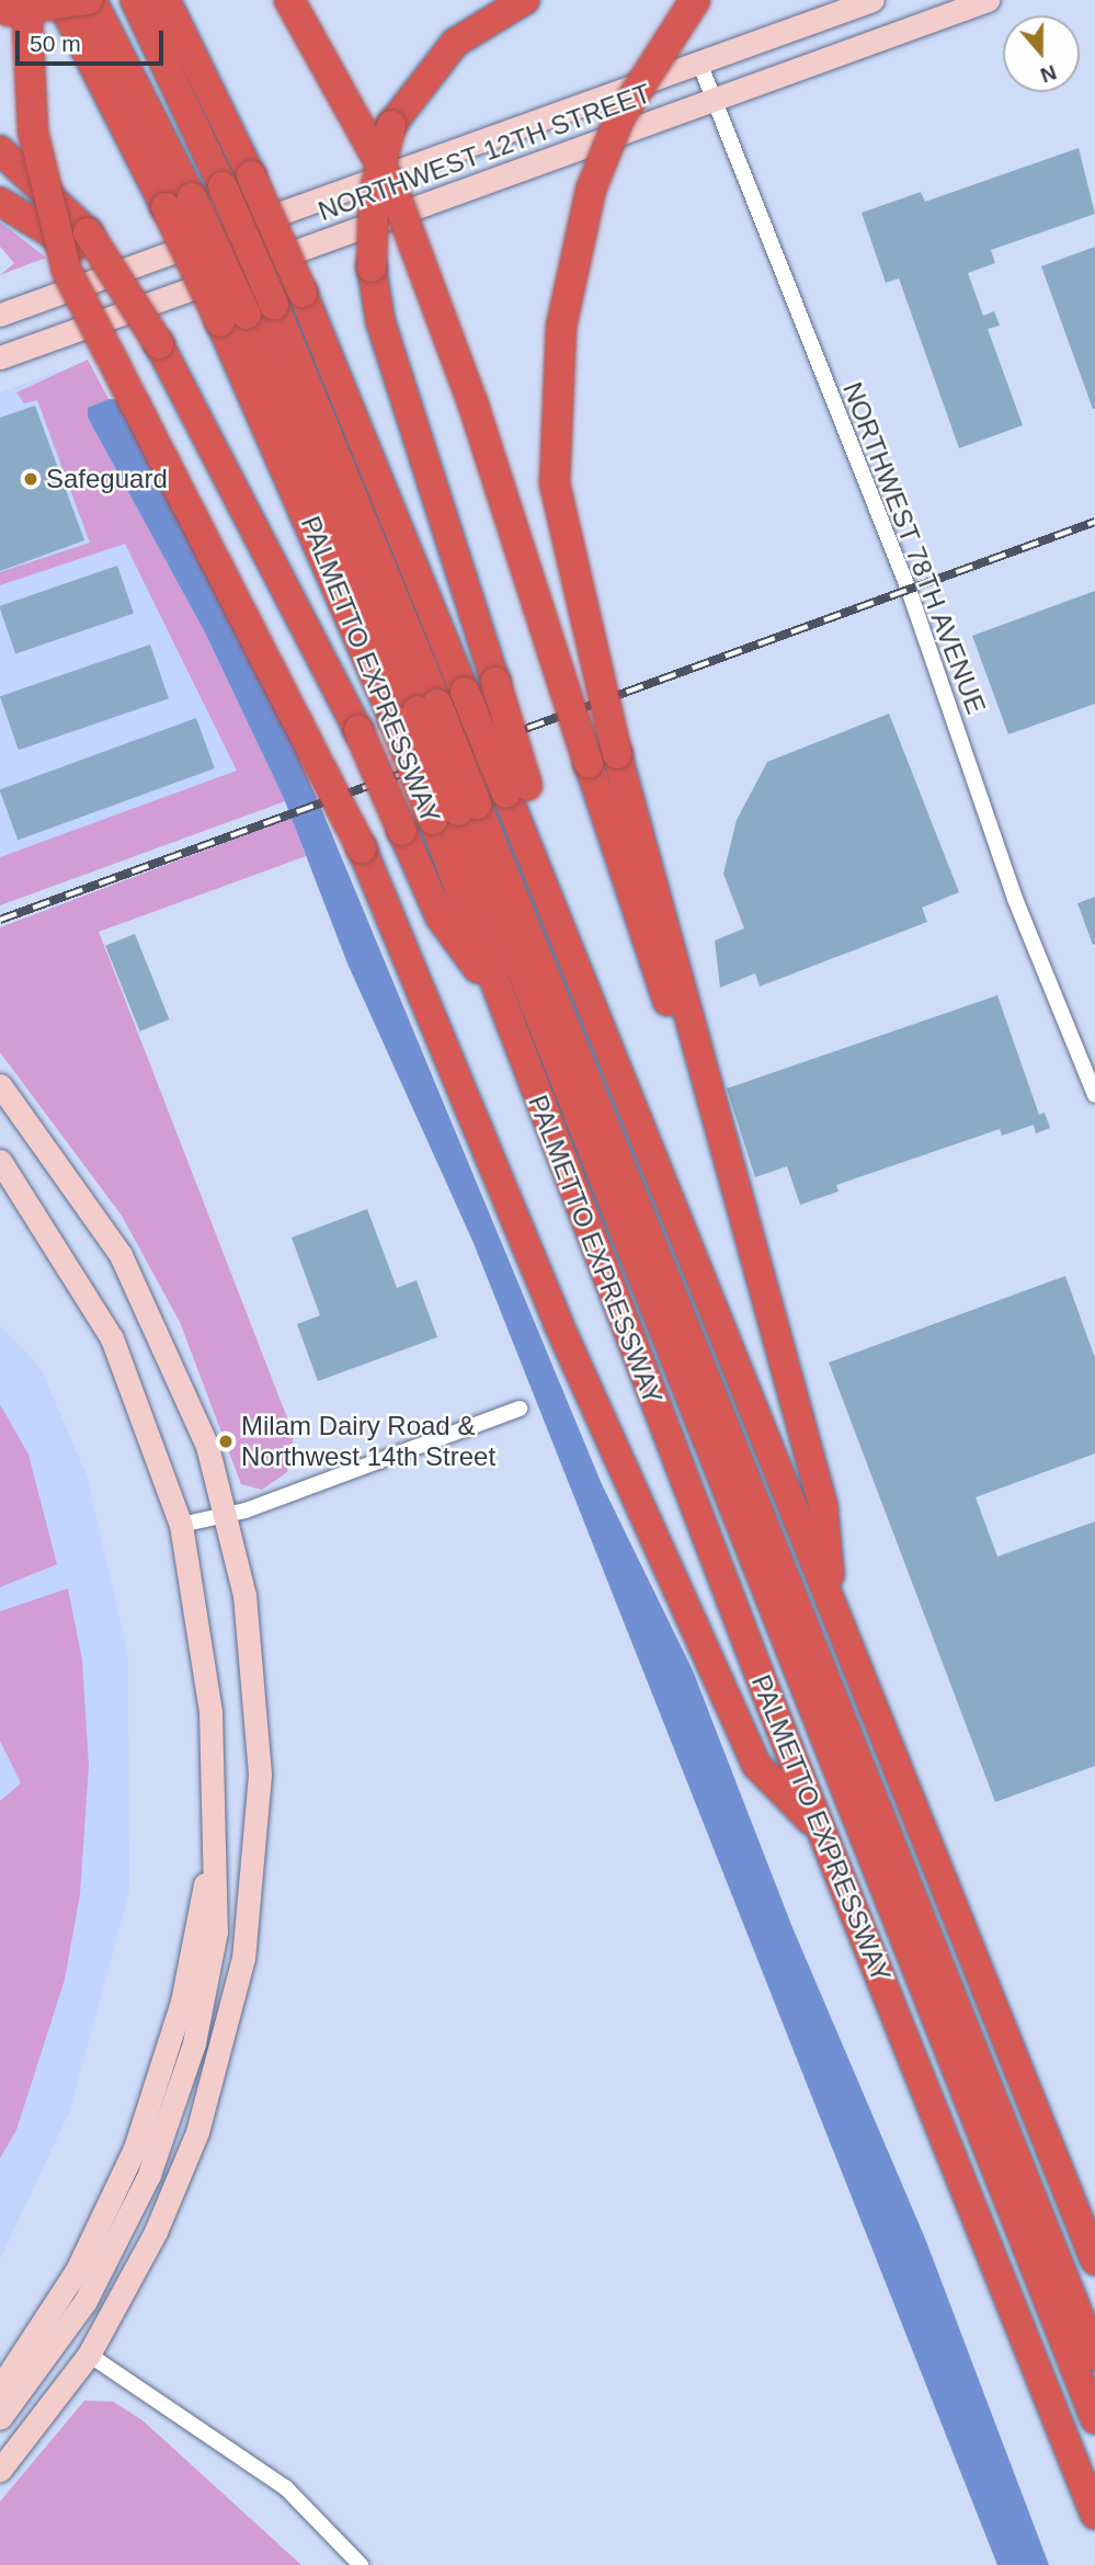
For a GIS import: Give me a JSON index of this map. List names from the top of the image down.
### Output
{
  "streets": {
    "highway": ["PALMETTO EXPRESSWAY"],
    "main road": ["NORTHWEST 12TH STREET"],
    "street": ["NORTHWEST 78TH AVENUE"]
  },
  "crossings": [
    ["NORTHWEST 12TH STREET", "NORTHWEST 78TH AVENUE"]
  ],
  "places": ["Safeguard", "Milam Dairy Road & Northwest 14th Street"],
  "scale_bar": "50 m",
  "north": "bottom"
}
